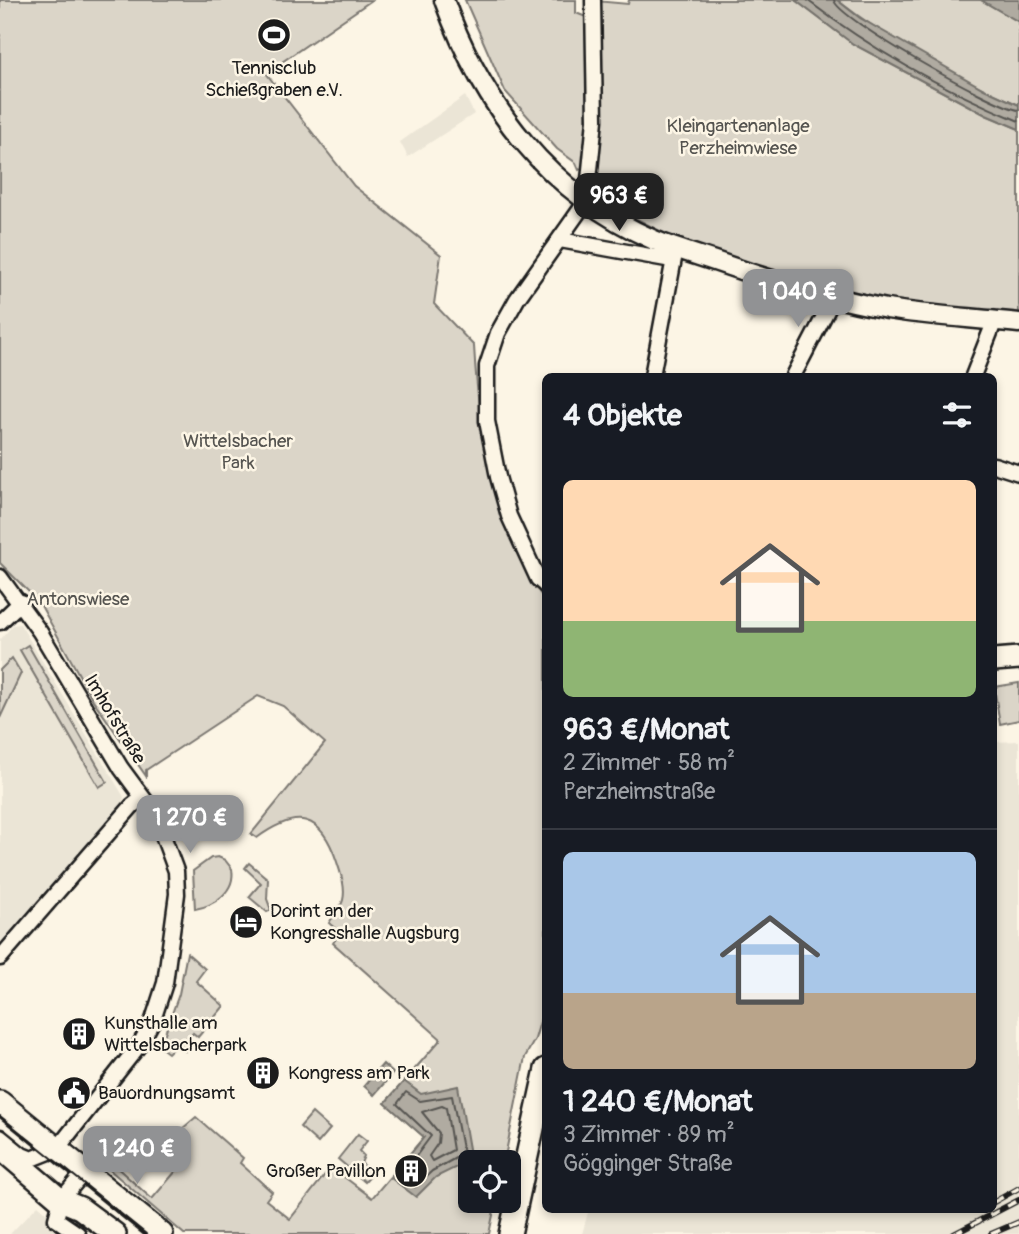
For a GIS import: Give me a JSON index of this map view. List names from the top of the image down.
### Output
{
  "streets": {
    "street": ["Imhofstraße"]
  },
  "parks": ["Kleingartenanlage Perzheimwiese", "Wittelsbacher Park", "Antonswiese"],
  "places": {
    "sports": ["Tennisclub Schießgraben e.V."],
    "hotel": ["Dorint an der Kongresshalle Augsburg"],
    "building": ["Kunsthalle am Wittelsbacherpark", "Kongress am Park", "Großer Pavillon"],
    "public building": ["Bauordnungsamt"]
  },
  "page": {
    "price": [
      "963 €",
      "1 040 €",
      "1 270 €",
      "1 240 €"
    ],
    "heading": "4 Objekte",
    "list": [
      {
        "name": "963 €/Monat",
        "note": "2 Zimmer · 58 m² · Perzheimstraße"
      },
      {
        "name": "1 240 €/Monat",
        "note": "3 Zimmer · 89 m² · Gögginger Straße"
      }
    ]
  }
}
